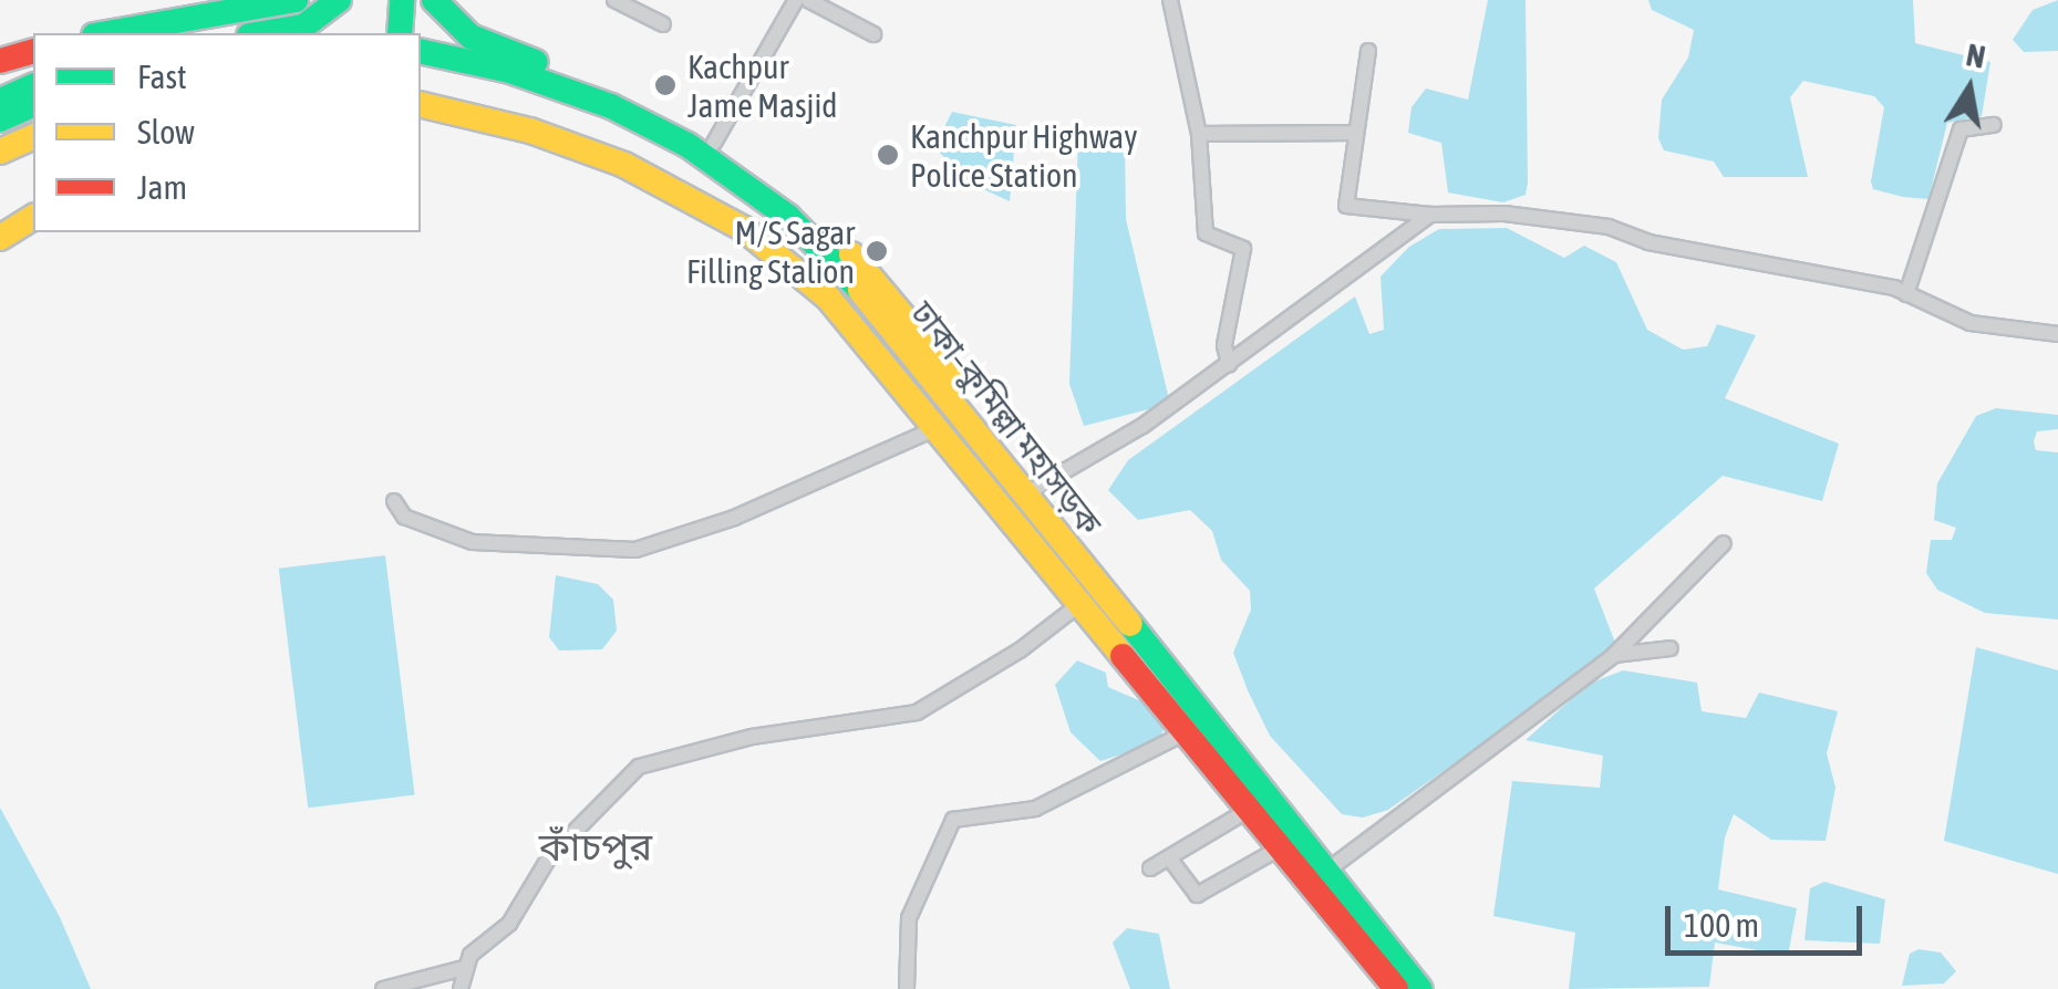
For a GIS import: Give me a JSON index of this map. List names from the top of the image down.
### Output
{
  "streets": {
    "highway": ["ঢাকা–কুমিল্লা মহাসড়ক"]
  },
  "districts": ["কাঁচপুর"],
  "places": ["Kachpur Jame Masjid", "Kanchpur Highway Police Station", "M/S Sagar Filling Stalion"],
  "legend": ["Fast", "Slow", "Jam"],
  "scale_bar": "100 m",
  "north": "top"
}
